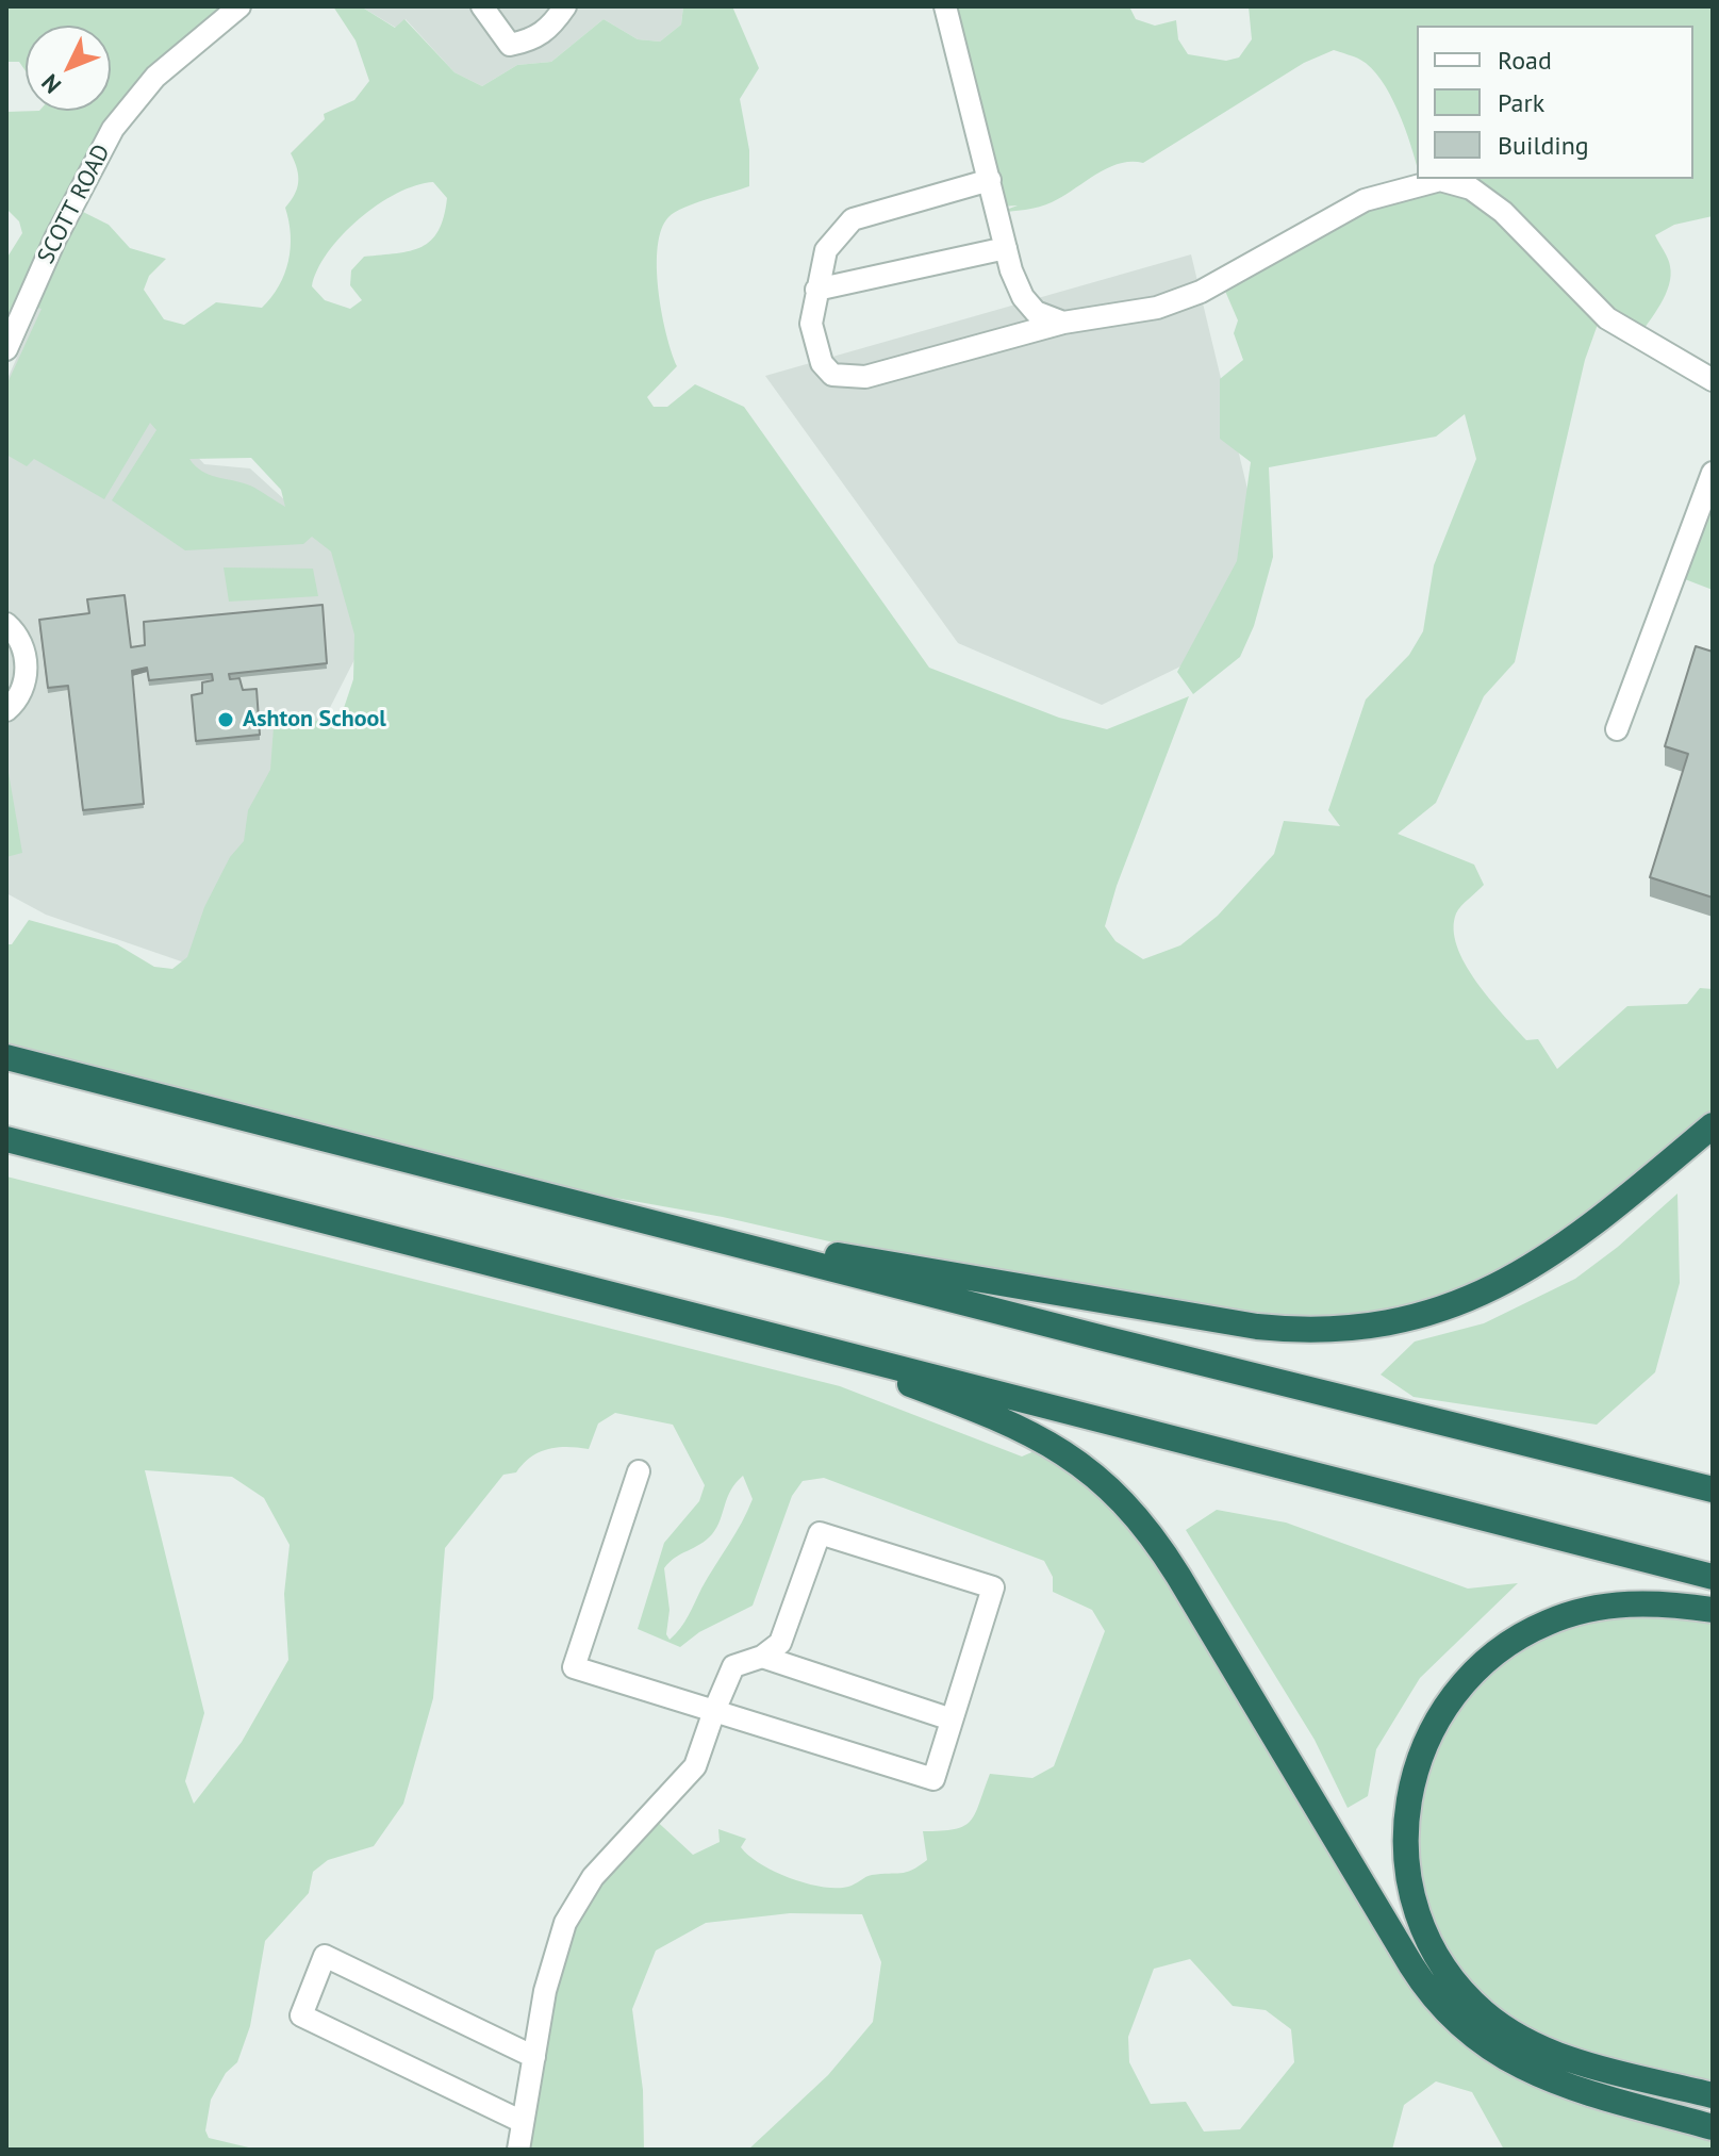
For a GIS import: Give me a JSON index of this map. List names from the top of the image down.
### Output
{
  "streets": {
    "street": ["SCOTT ROAD"]
  },
  "places": ["Ashton School"],
  "legend": ["Road", "Park", "Building"],
  "north": "bottom left"
}
